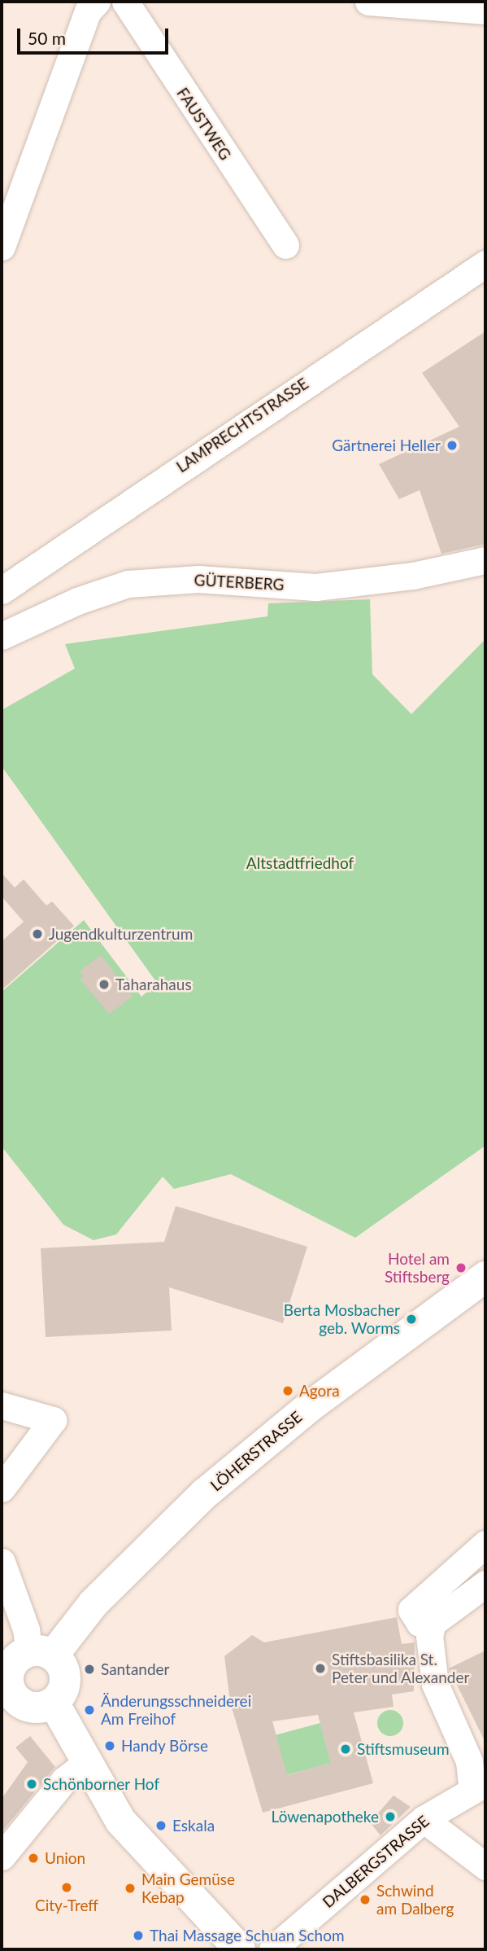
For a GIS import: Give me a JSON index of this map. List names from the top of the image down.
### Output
{
  "streets": {
    "main road": ["LÖHERSTRASSE"],
    "street": [
      "FAUSTWEG",
      "LAMPRECHTSTRASSE",
      "GÜTERBERG",
      "DALBERGSTRASSE"
    ]
  },
  "parks": ["Altstadtfriedhof"],
  "places": [
    "Gärtnerei Heller",
    "Jugendkulturzentrum",
    "Taharahaus",
    "Hotel am Stiftsberg",
    "Berta Mosbacher geb. Worms",
    "Agora",
    "Stiftsbasilika St. Peter und Alexander",
    "Santander",
    "Änderungsschneiderei Am Freihof",
    "Handy Börse",
    "Stiftsmuseum",
    "Schönborner Hof",
    "Löwenapotheke",
    "Eskala",
    "Union",
    "City-Treff",
    "Main Gemüse Kebap",
    "Schwind am Dalberg",
    "Thai Massage Schuan Schom"
  ],
  "scale_bar": "50 m"
}
